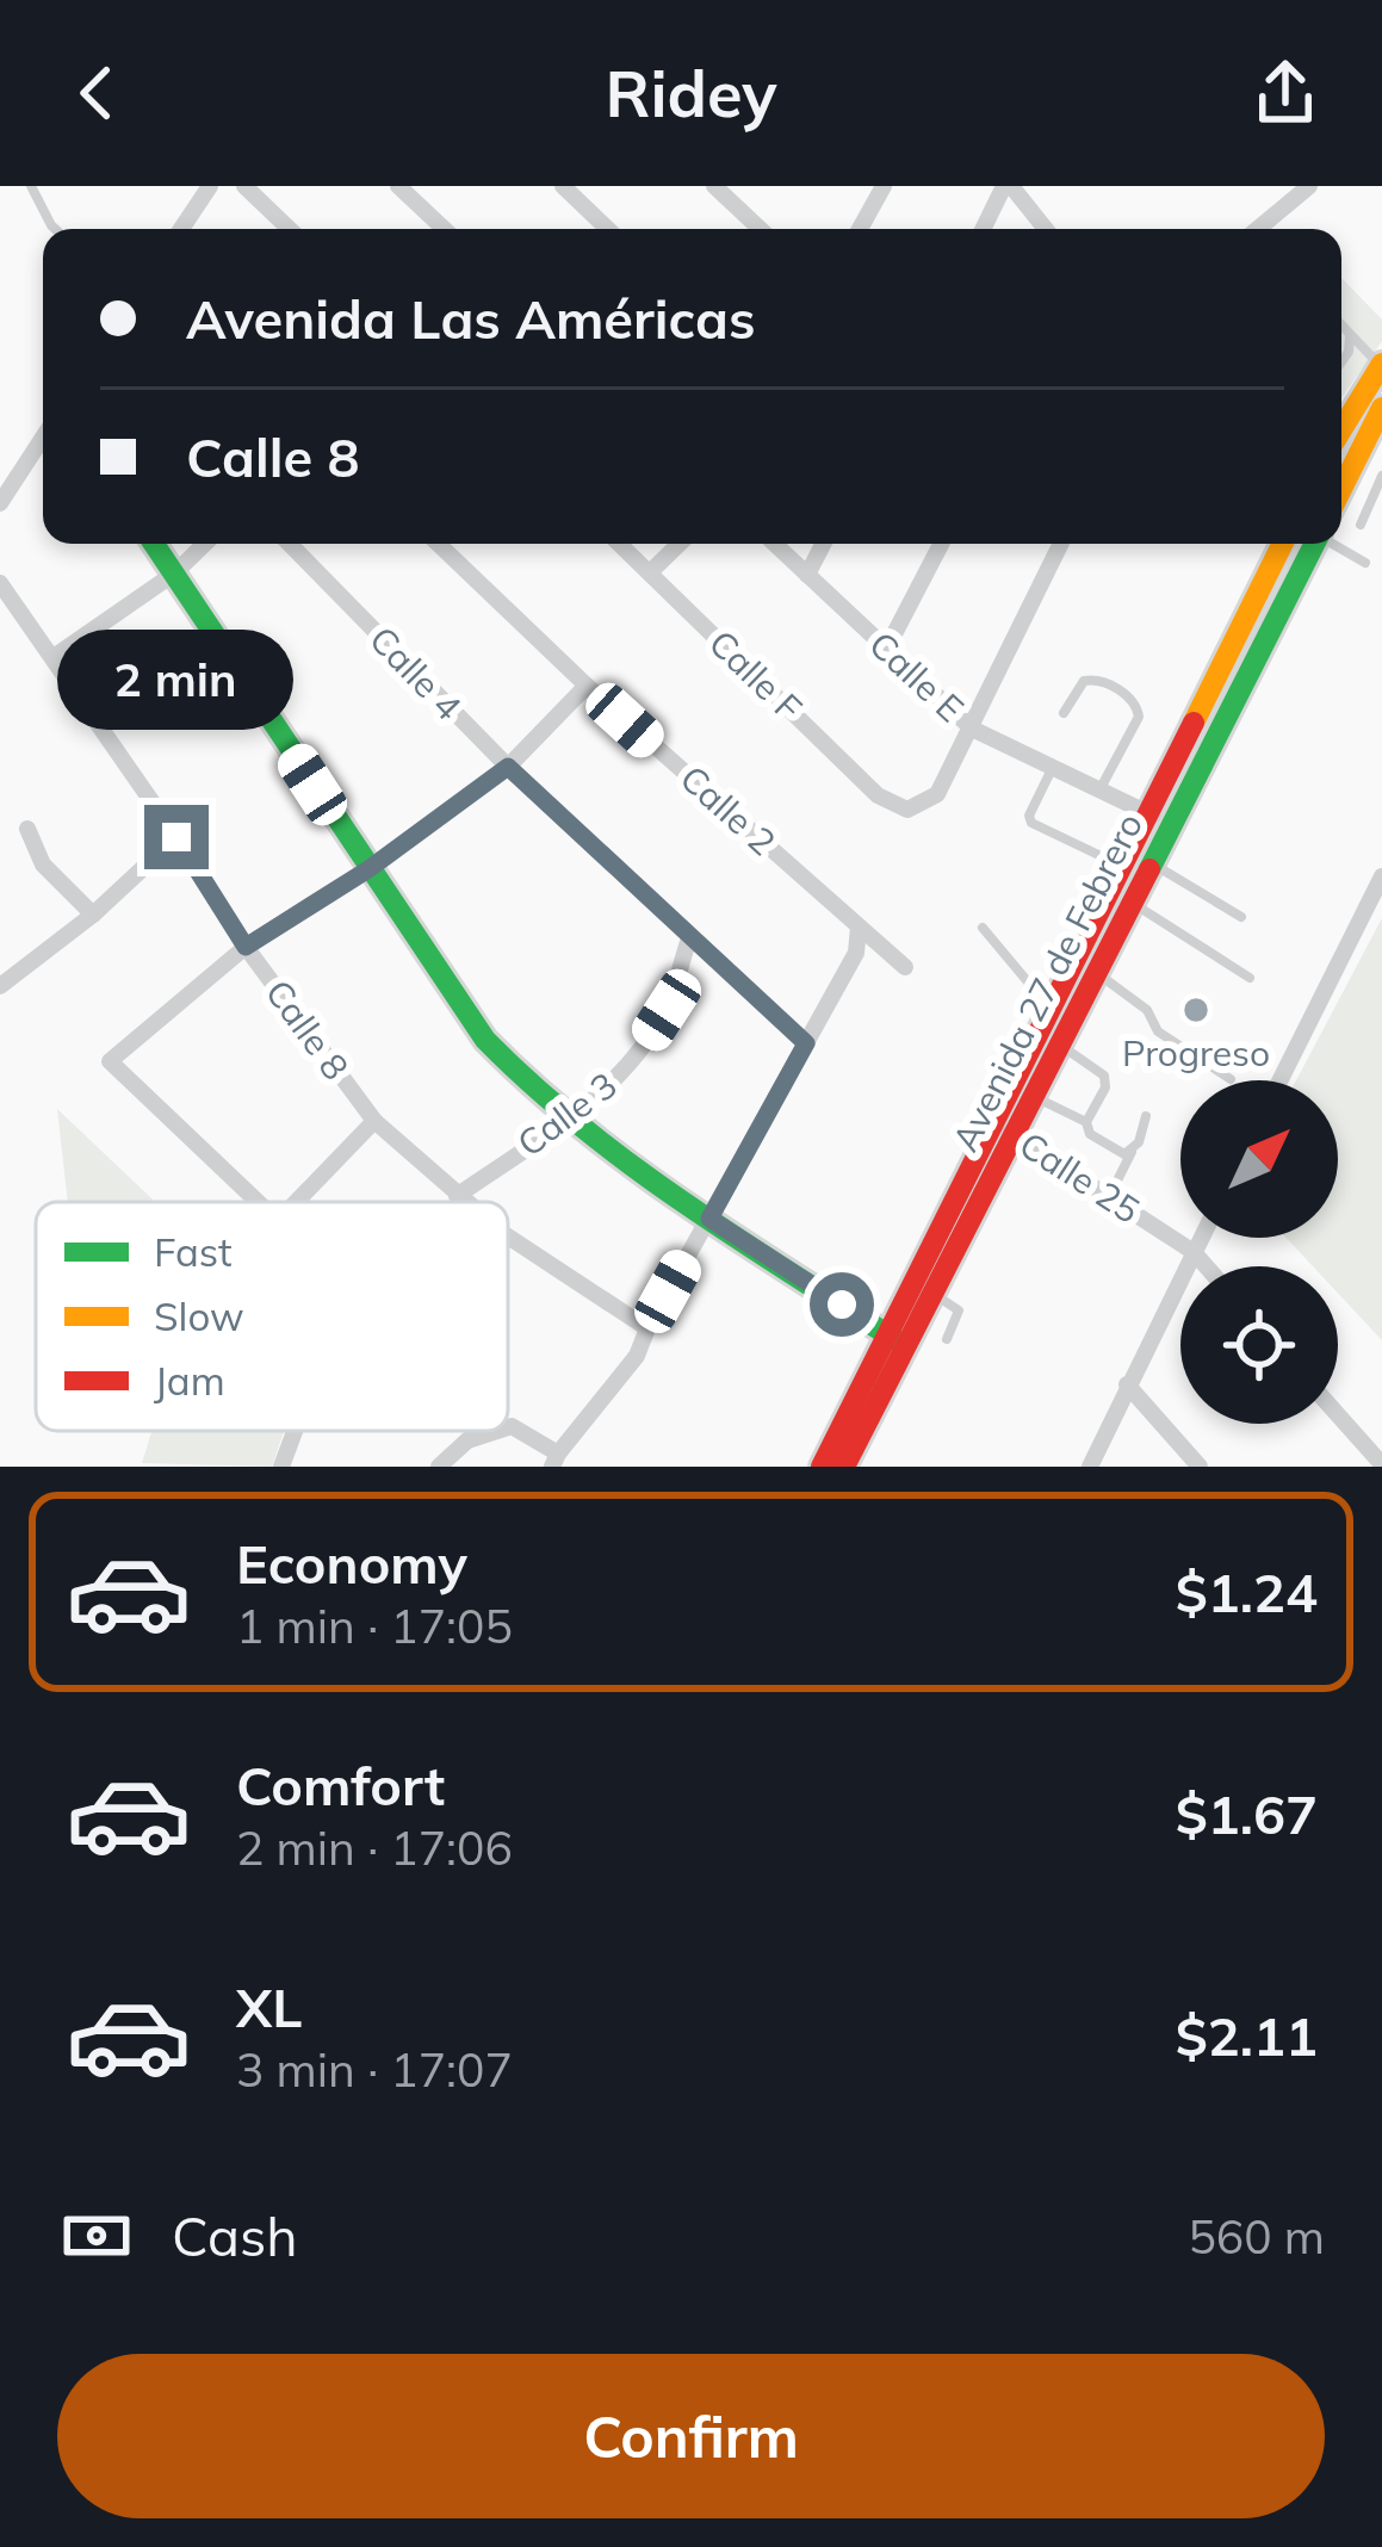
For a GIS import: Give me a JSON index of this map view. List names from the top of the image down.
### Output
{
  "streets": {
    "main road": ["Avenida 27 de Febrero"],
    "street": [
      "Calle 4",
      "Calle F",
      "Calle E",
      "Calle 2",
      "Calle 8",
      "Calle 3",
      "Calle 25"
    ]
  },
  "crossings": [
    ["Calle 4", "Calle 3"],
    ["Calle F", "Calle E"],
    ["Calle E", "Avenida 27 de Febrero"],
    ["Avenida 27 de Febrero", "Calle 25"],
    ["Calle 8", "Calle 3"]
  ],
  "places": ["Progreso"],
  "legend": ["Fast", "Slow", "Jam"],
  "north": "top right",
  "page": {
    "header": "Ridey",
    "banner": ["Avenida Las Américas", "Calle 8"],
    "bubble": "2 min",
    "list": [
      {
        "name": "Economy",
        "note": "1 min · 17:05",
        "value": "$1.24"
      },
      {
        "name": "Comfort",
        "note": "2 min · 17:06",
        "value": "$1.67"
      },
      {
        "name": "XL",
        "note": "3 min · 17:07",
        "value": "$2.11"
      }
    ],
    "pay": ["Cash", "560 m"],
    "buttons": "Confirm"
  }
}
